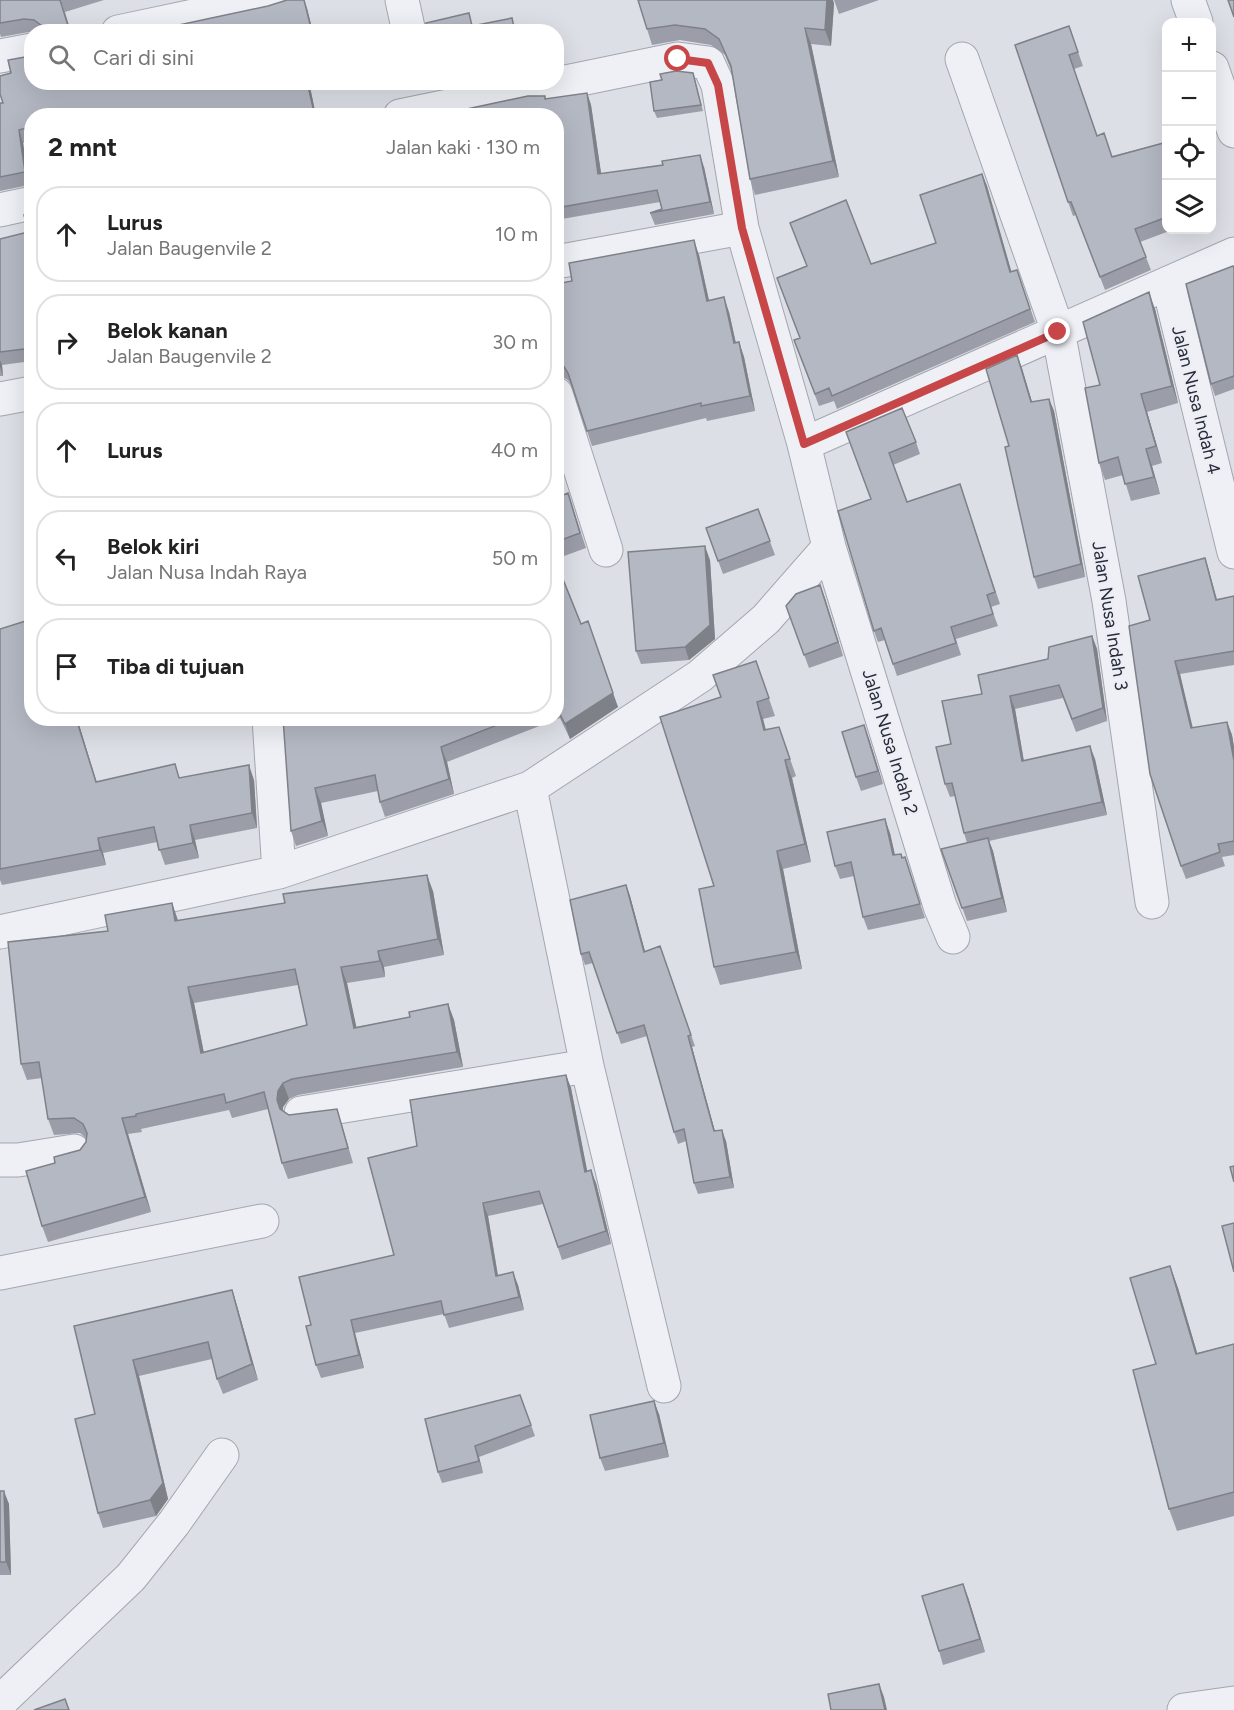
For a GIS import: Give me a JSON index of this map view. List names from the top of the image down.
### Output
{
  "streets": {
    "street": ["Jalan Nusa Indah 4", "Jalan Nusa Indah 3", "Jalan Nusa Indah 2"]
  },
  "page": {
    "map_buttons": ["+", "−"],
    "search": "Cari di sini",
    "heading": ["2 mnt", "Jalan kaki · 130 m"],
    "list": [
      ["Lurus", "Jalan Baugenvile 2", "10 m"],
      ["Belok kanan", "Jalan Baugenvile 2", "30 m"],
      ["Lurus", "40 m"],
      ["Belok kiri", "Jalan Nusa Indah Raya", "50 m"],
      "Tiba di tujuan"
    ]
  }
}
